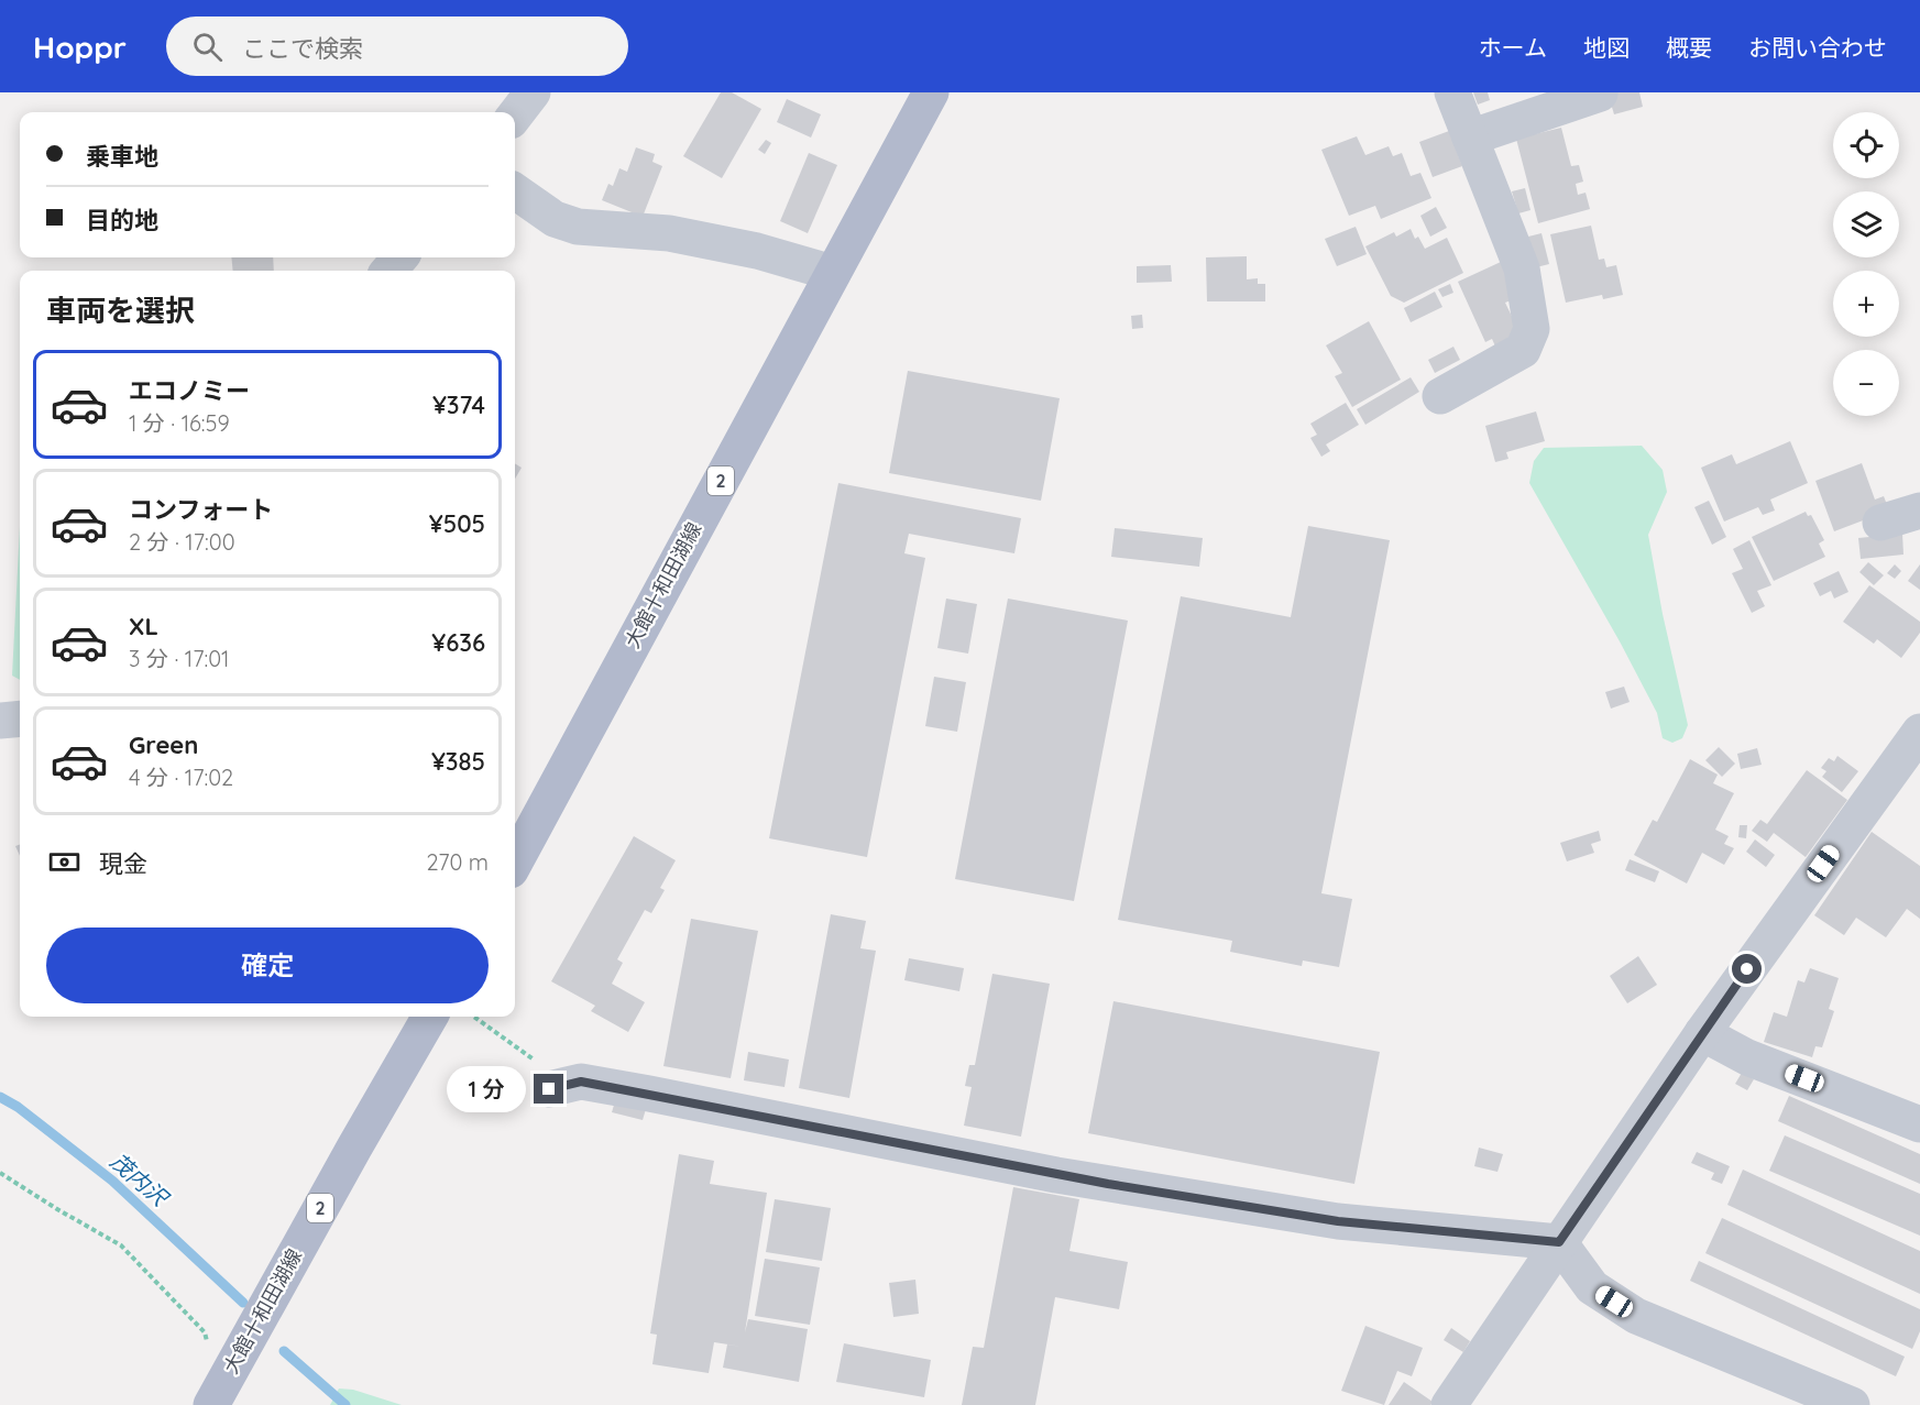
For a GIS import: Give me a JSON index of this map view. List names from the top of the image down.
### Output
{
  "streets": {
    "main road": ["2", "大館十和田湖線"]
  },
  "water": ["茂内沢"],
  "page": {
    "header": "Hoppr",
    "search": "ここで検索",
    "nav": [
      "ホーム",
      "地図",
      "概要",
      "お問い合わせ"
    ],
    "map_buttons": ["+", "−"],
    "banner": ["乗車地", "目的地"],
    "heading": "車両を選択",
    "list": [
      {
        "name": "エコノミー",
        "note": "1 分 · 16:59",
        "value": "¥374"
      },
      {
        "name": "コンフォート",
        "note": "2 分 · 17:00",
        "value": "¥505"
      },
      {
        "name": "XL",
        "note": "3 分 · 17:01",
        "value": "¥636"
      },
      {
        "name": "Green",
        "note": "4 分 · 17:02",
        "value": "¥385"
      }
    ],
    "pay": ["現金", "270 m"],
    "buttons": "確定",
    "bubble": "1 分"
  }
}
